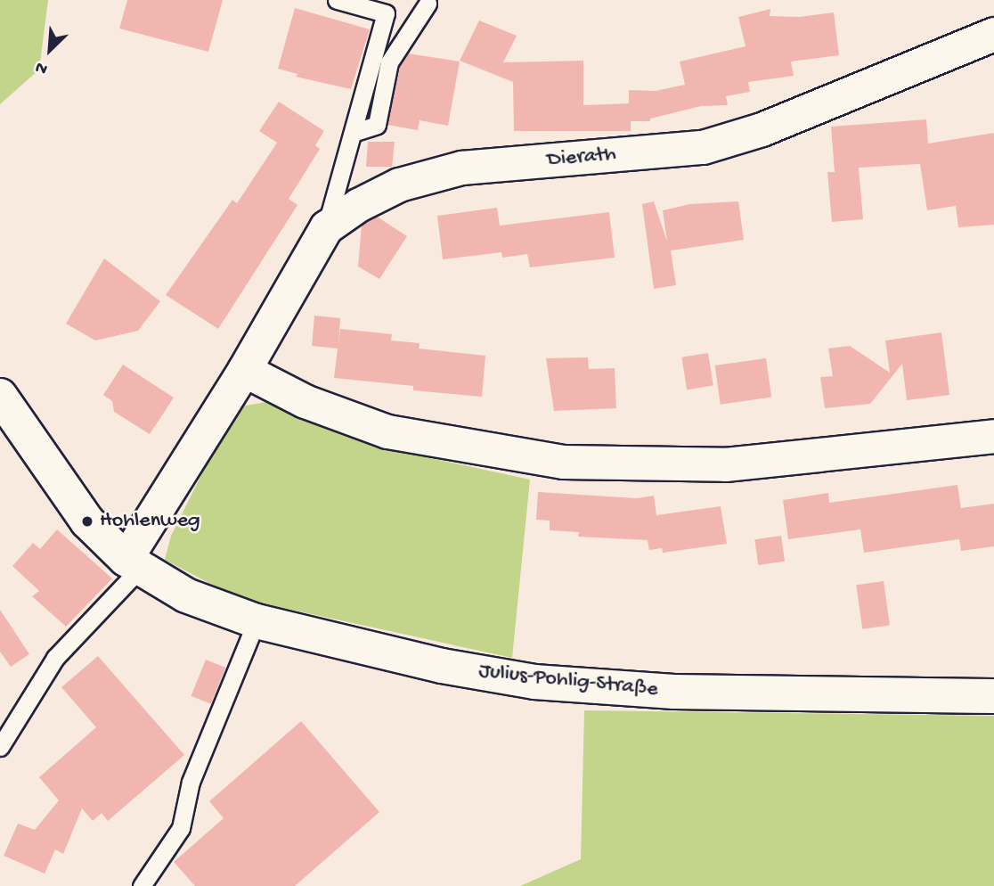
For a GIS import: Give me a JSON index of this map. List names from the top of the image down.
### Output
{
  "streets": {
    "street": ["Dierath", "Julius-Pohlig-Straße"]
  },
  "crossings": [
    ["Dierath", "Julius-Pohlig-Straße"]
  ],
  "places": ["Hohlenweg"],
  "north": "bottom left"
}
